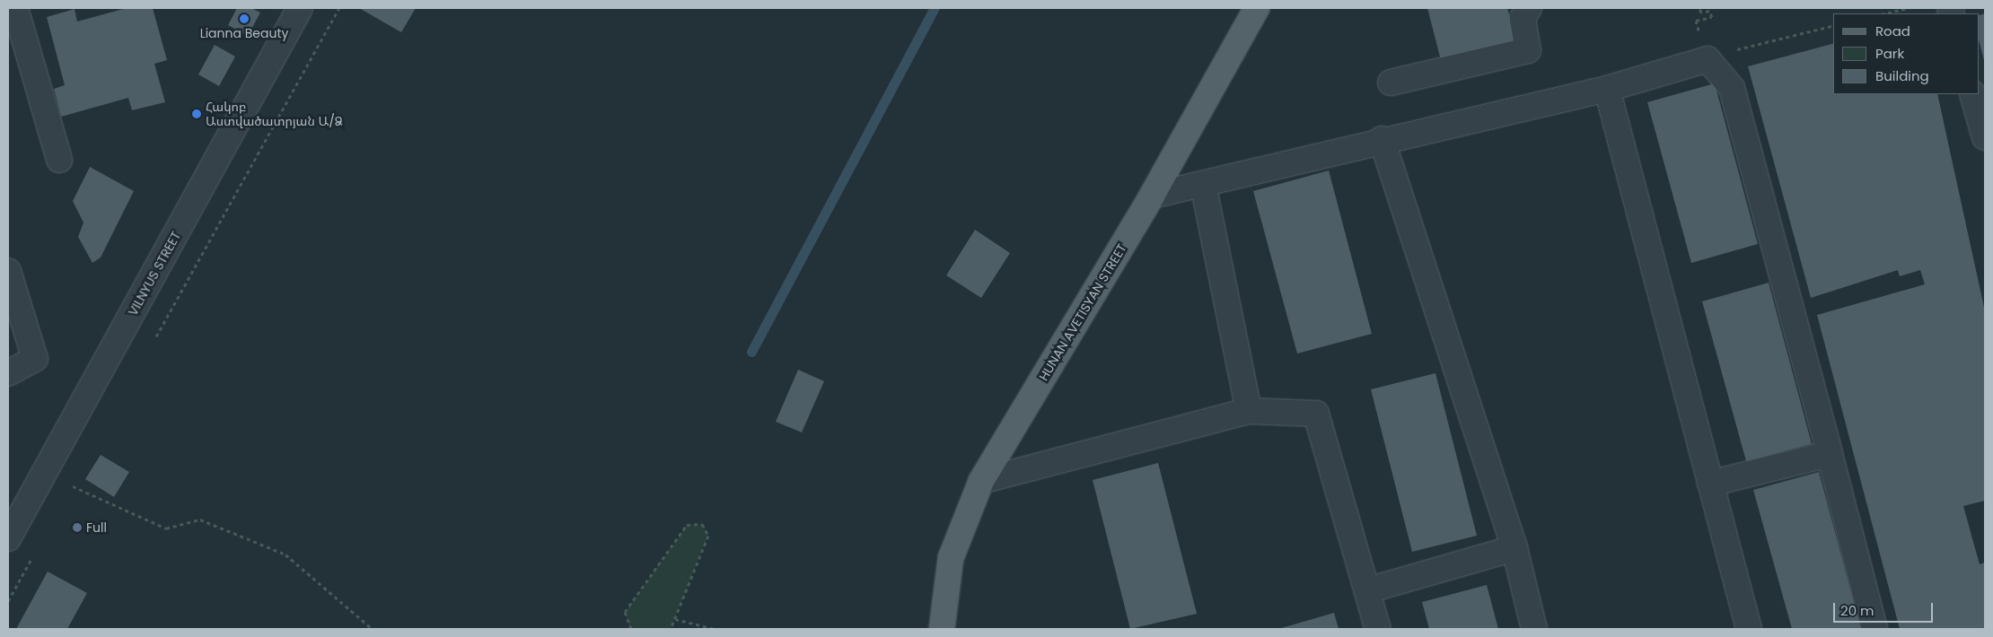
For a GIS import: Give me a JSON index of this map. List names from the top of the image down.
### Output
{
  "streets": {
    "main road": ["HUNAN AVETISYAN STREET"],
    "street": ["VILNYUS STREET"]
  },
  "places": ["Lianna Beauty", "Հակոբ Աստվածատրյան Ա/Ձ", "Full"],
  "legend": ["Road", "Park", "Building"],
  "scale_bar": "20 m"
}
